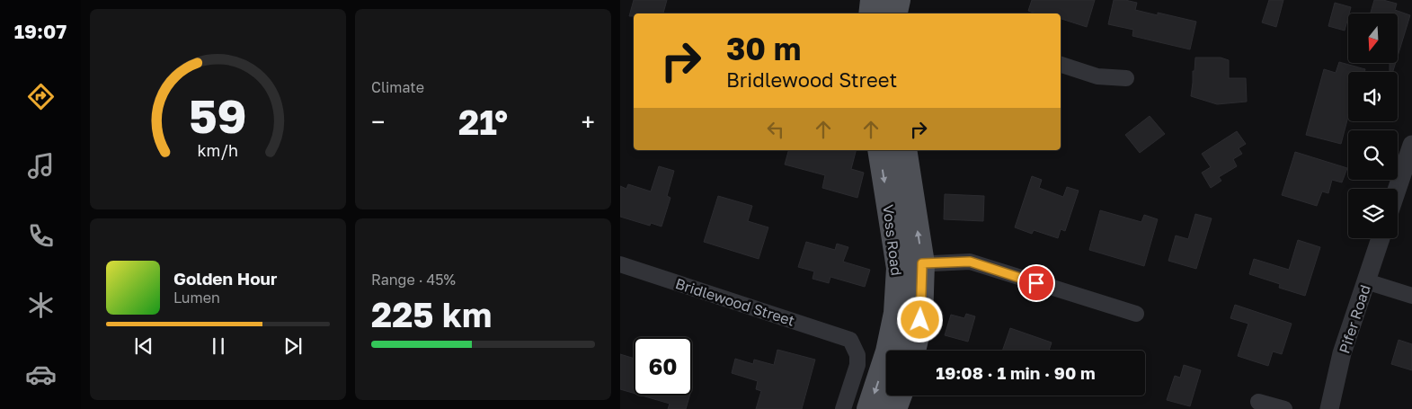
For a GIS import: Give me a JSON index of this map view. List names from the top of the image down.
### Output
{
  "streets": {
    "main road": ["Voss Road"],
    "street": ["Bridlewood Street", "Pifer Road"]
  },
  "north": "bottom",
  "page": {
    "tabs": "19:07",
    "tile": [
      "Climate",
      ["Range · 45%", "225 km"]
    ],
    "turn": ["30 m", "Bridlewood Street"],
    "heat": ["−", "21°", "+"],
    "song": ["Golden Hour", "Lumen"],
    "limit": "60",
    "trip": "19:08 · 1 min · 90 m",
    "gauge": ["59", "km/h"]
  }
}
